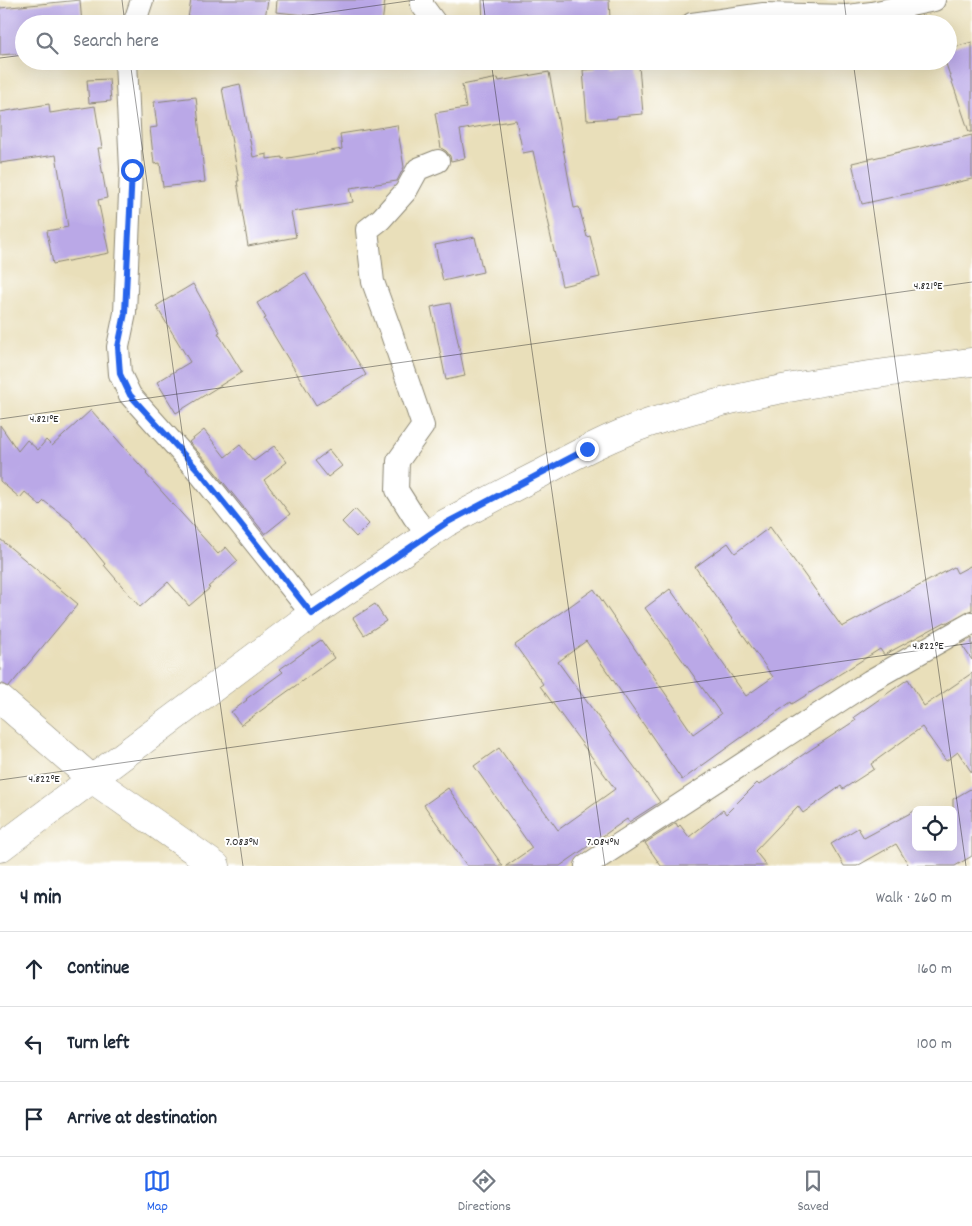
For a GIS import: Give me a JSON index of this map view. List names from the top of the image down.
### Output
{
  "page": {
    "search": "Search here",
    "heading": ["4 min", "Walk · 260 m"],
    "list": [
      ["Continue", "160 m"],
      ["Turn left", "100 m"],
      "Arrive at destination"
    ],
    "nav": ["Map", "Directions", "Saved"]
  },
  "coordinates": [
    "4.821°E",
    "4.822°E",
    "7.083°N",
    "7.084°N"
  ]
}
